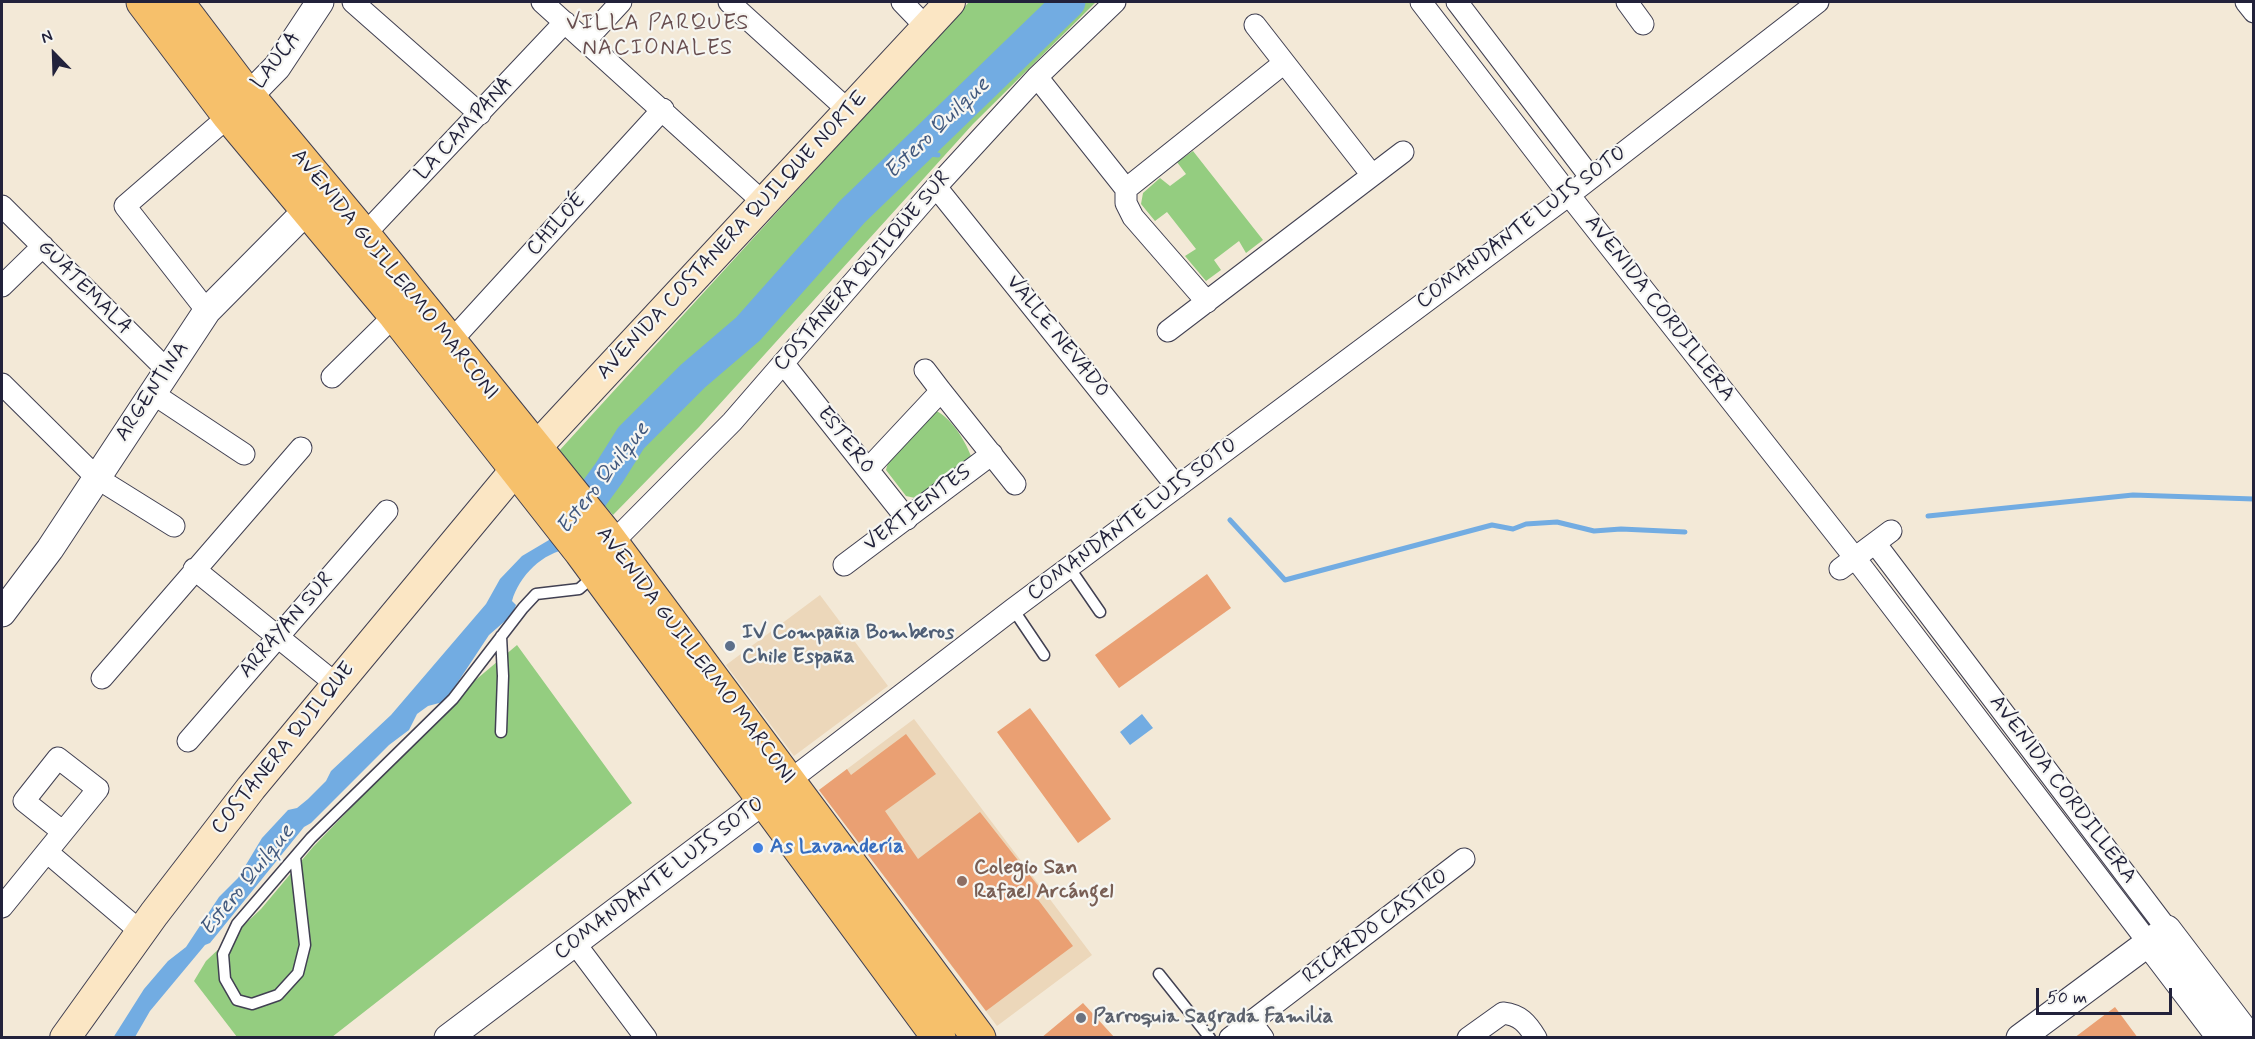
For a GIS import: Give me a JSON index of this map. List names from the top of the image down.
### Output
{
  "streets": {
    "main road": ["AVENIDA COSTANERA QUILQUE NORTE", "AVENIDA GUILLERMO MARCONI", "COSTANERA QUILQUE"],
    "street": [
      "LAUCA",
      "LA CAMPANA",
      "CHILOÉ",
      "COMANDANTE LUIS SOTO",
      "COSTANERA QUILQUE SUR",
      "GUATEMALA",
      "AVENIDA CORDILLERA",
      "VALLE NEVADO",
      "ARGENTINA",
      "ESTERO",
      "VERTIENTES",
      "ARRAYAN SUR",
      "RICARDO CASTRO"
    ]
  },
  "crossings": [
    ["LAUCA", "AVENIDA GUILLERMO MARCONI"],
    ["LA CAMPANA", "AVENIDA GUILLERMO MARCONI"],
    ["CHILOÉ", "AVENIDA GUILLERMO MARCONI"],
    ["COMANDANTE LUIS SOTO", "AVENIDA GUILLERMO MARCONI"],
    ["COMANDANTE LUIS SOTO", "AVENIDA CORDILLERA"],
    ["COMANDANTE LUIS SOTO", "VALLE NEVADO"],
    ["AVENIDA COSTANERA QUILQUE NORTE", "AVENIDA GUILLERMO MARCONI"],
    ["AVENIDA COSTANERA QUILQUE NORTE", "COSTANERA QUILQUE"],
    ["COSTANERA QUILQUE SUR", "AVENIDA GUILLERMO MARCONI"],
    ["COSTANERA QUILQUE SUR", "VALLE NEVADO"],
    ["COSTANERA QUILQUE SUR", "ESTERO"],
    ["AVENIDA GUILLERMO MARCONI", "ARGENTINA"],
    ["AVENIDA GUILLERMO MARCONI", "COSTANERA QUILQUE"],
    ["GUATEMALA", "ARGENTINA"],
    ["ESTERO", "VERTIENTES"]
  ],
  "districts": ["VILLA PARQUES NACIONALES"],
  "water": ["Estero Quilque"],
  "places": [
    "IV Compañia Bomberos Chile España",
    "As Lavandería",
    "Colegio San Rafael Arcángel",
    "Parroquia Sagrada Familia"
  ],
  "scale_bar": "50 m",
  "north": "top left"
}
